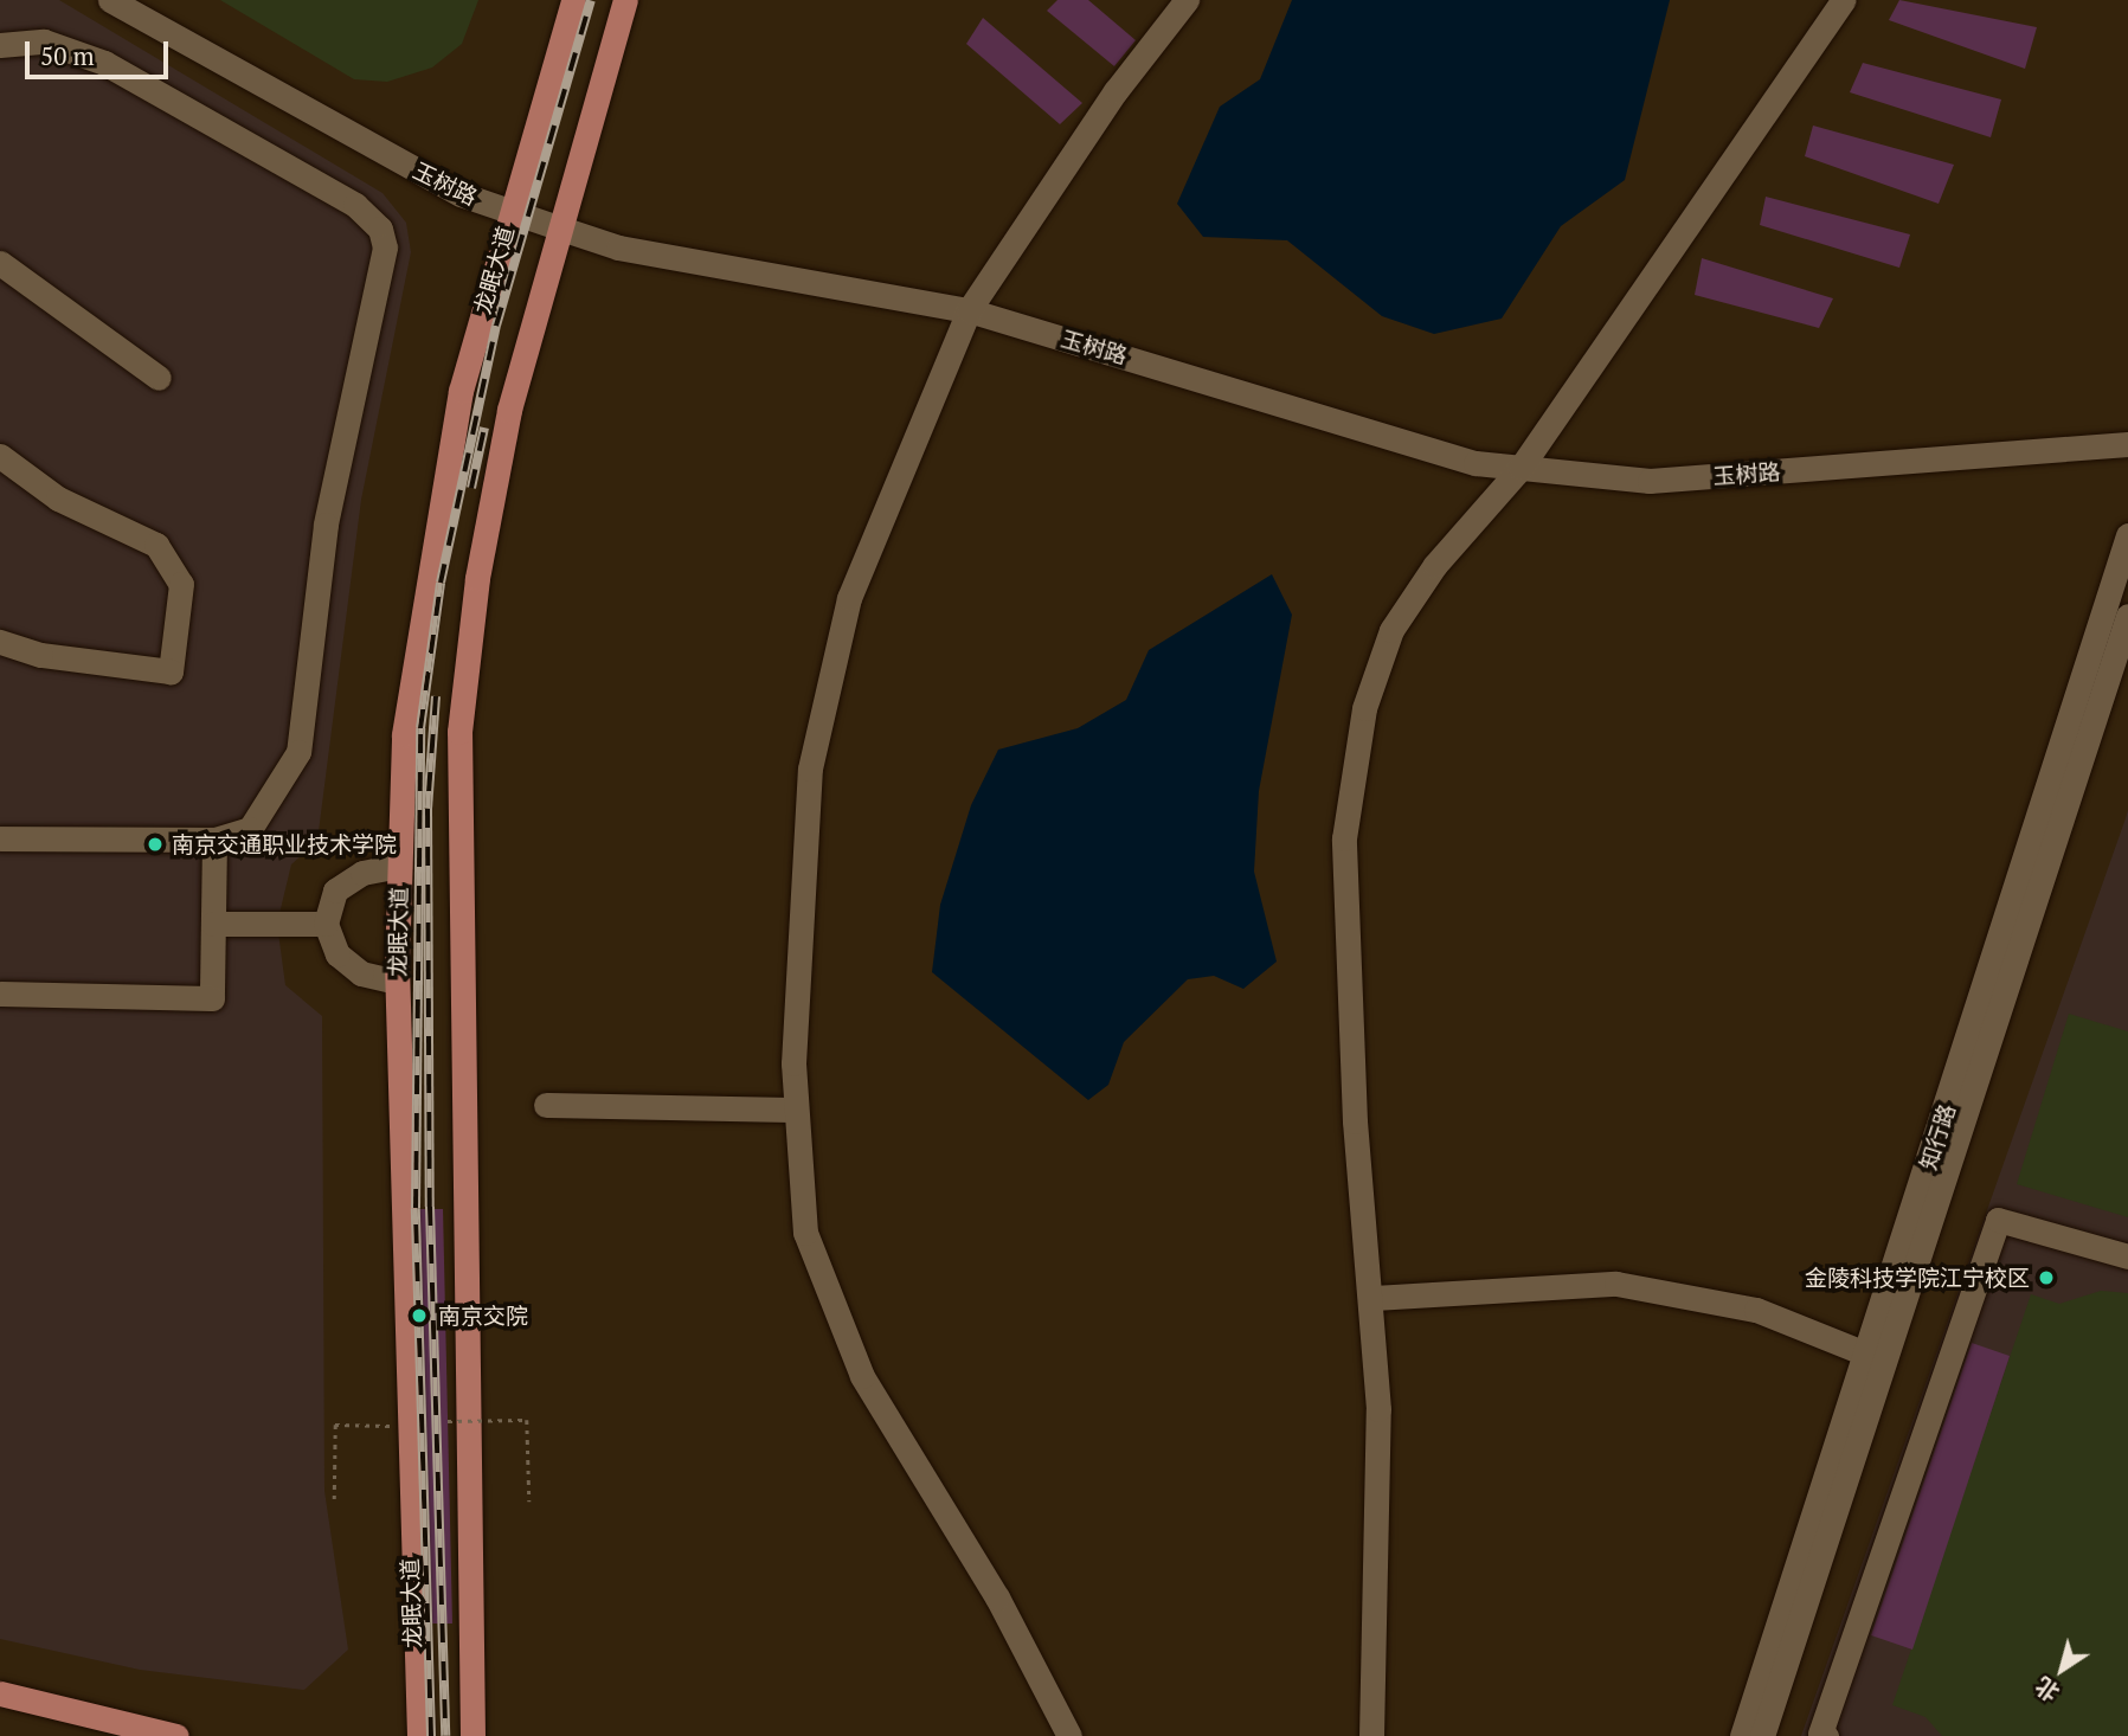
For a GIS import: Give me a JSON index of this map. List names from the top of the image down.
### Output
{
  "streets": {
    "main road": ["龙眠大道"],
    "street": ["玉树路", "知行路"]
  },
  "crossings": [
    ["玉树路", "龙眠大道"]
  ],
  "places": ["南京交通职业技术学院", "金陵科技学院江宁校区", "南京交院"],
  "scale_bar": "50 m",
  "north": "bottom left"
}
